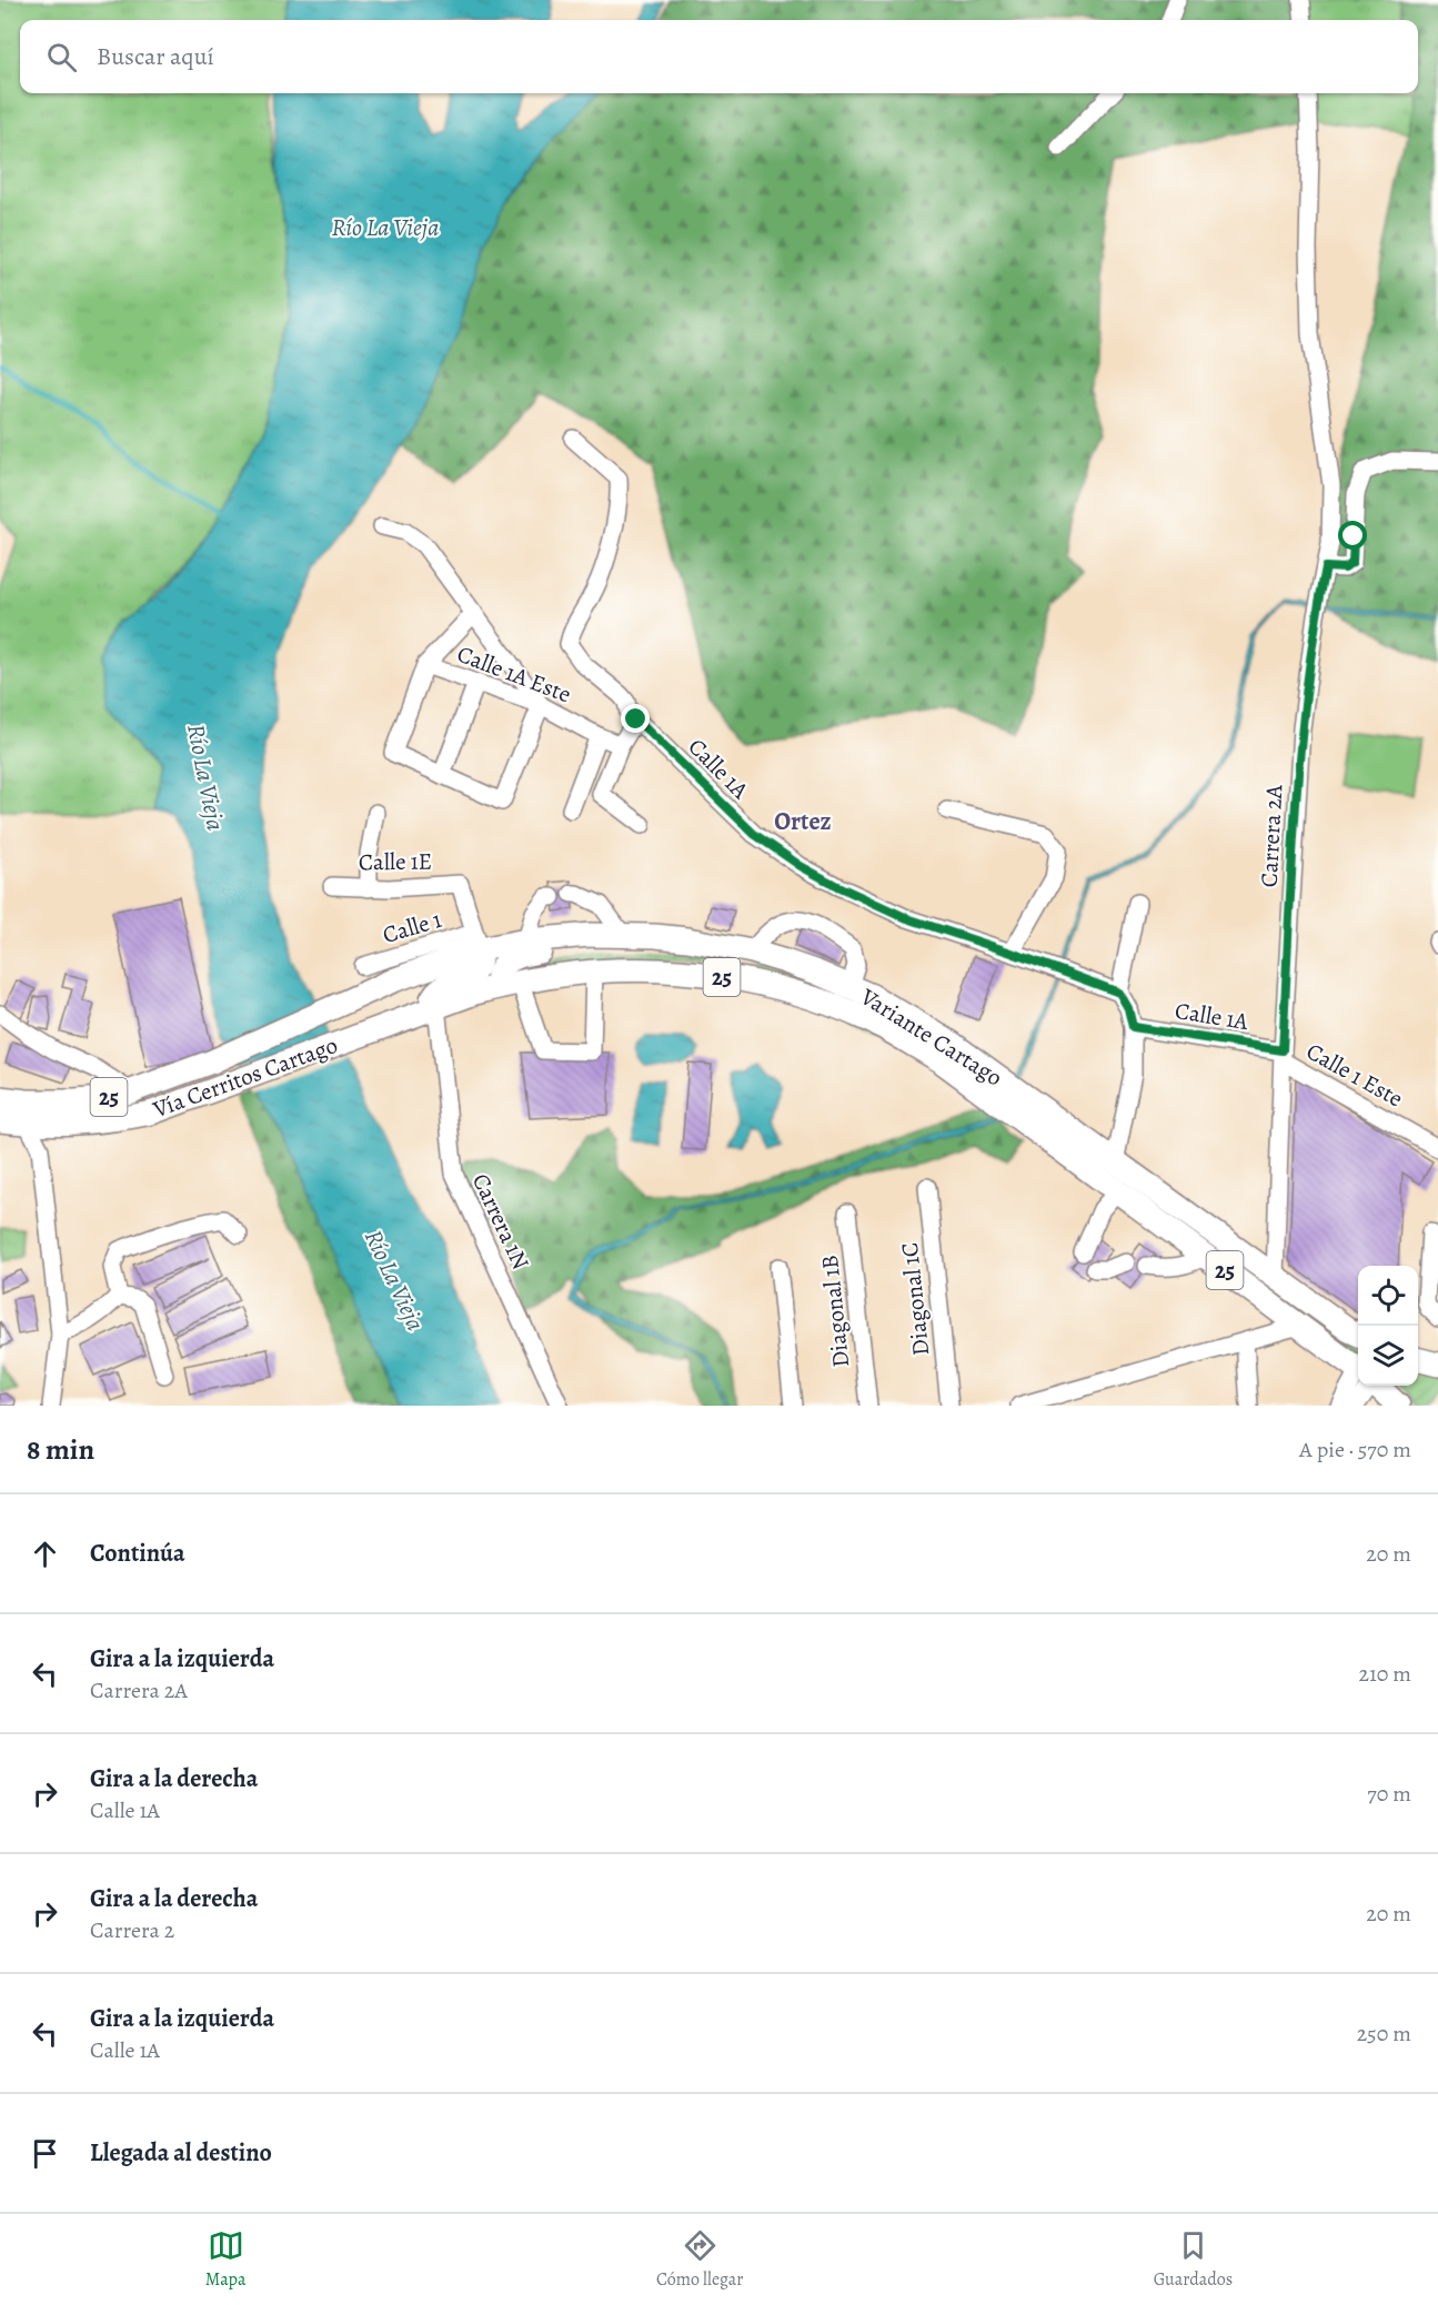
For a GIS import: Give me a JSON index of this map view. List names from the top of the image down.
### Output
{
  "streets": {
    "highway": ["25", "Variante Cartago", "Vía Cerritos Cartago"],
    "street": [
      "Calle 1A Este",
      "Calle 1A",
      "Carrera 2A",
      "Calle 1E",
      "Calle 1",
      "Calle 1 Este",
      "Carrera 1N",
      "Diagonal 1C",
      "Diagonal 1B"
    ]
  },
  "crossings": [
    ["Calle 1A", "Carrera 2A"],
    ["Calle 1A", "Calle 1 Este"],
    ["Carrera 2A", "Variante Cartago"],
    ["Carrera 2A", "Calle 1 Este"],
    ["Calle 1E", "Calle 1"],
    ["Calle 1E", "Variante Cartago"],
    ["Calle 1", "Variante Cartago"],
    ["Variante Cartago", "Vía Cerritos Cartago"],
    ["Variante Cartago", "Carrera 1N"],
    ["Vía Cerritos Cartago", "Carrera 1N"]
  ],
  "districts": ["Ortez"],
  "water": ["Río La Vieja"],
  "page": {
    "search": "Buscar aquí",
    "heading": ["8 min", "A pie · 570 m"],
    "list": [
      ["Continúa", "20 m"],
      ["Gira a la izquierda", "Carrera 2A", "210 m"],
      ["Gira a la derecha", "Calle 1A", "70 m"],
      ["Gira a la derecha", "Carrera 2", "20 m"],
      ["Gira a la izquierda", "Calle 1A", "250 m"],
      "Llegada al destino"
    ],
    "nav": ["Mapa", "Cómo llegar", "Guardados"]
  }
}
